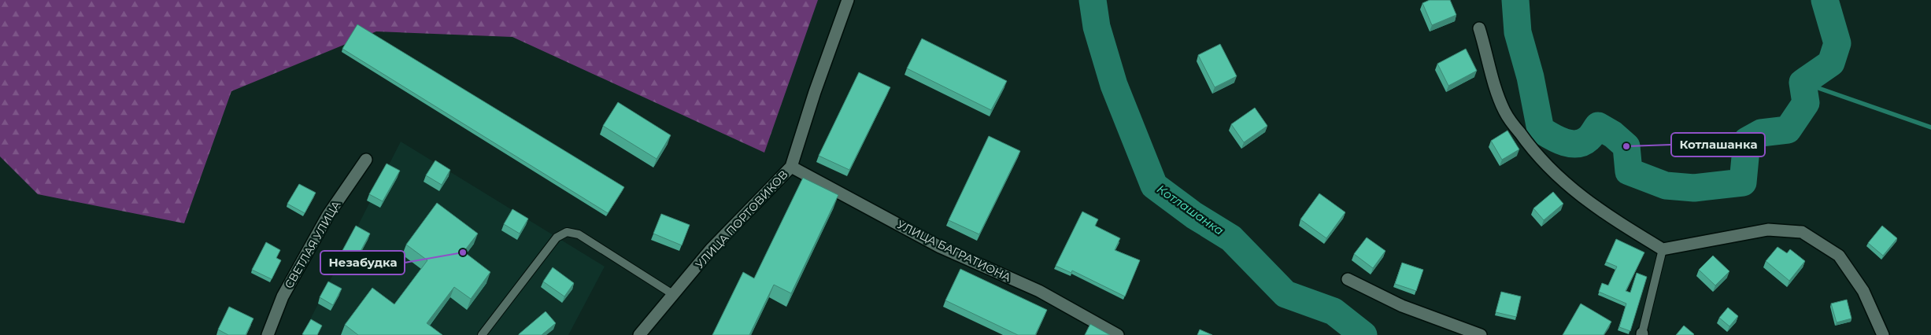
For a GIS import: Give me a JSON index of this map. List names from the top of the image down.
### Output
{
  "streets": {
    "street": ["УЛИЦА ПОРТОВИКОВ", "СВЕТЛАЯ УЛИЦА", "УЛИЦА БАГРАТИОНА"]
  },
  "crossings": [
    ["УЛИЦА ПОРТОВИКОВ", "УЛИЦА БАГРАТИОНА"]
  ],
  "water": ["Котлашанка"],
  "places": ["Котлашанка", "Незабудка"]
}
